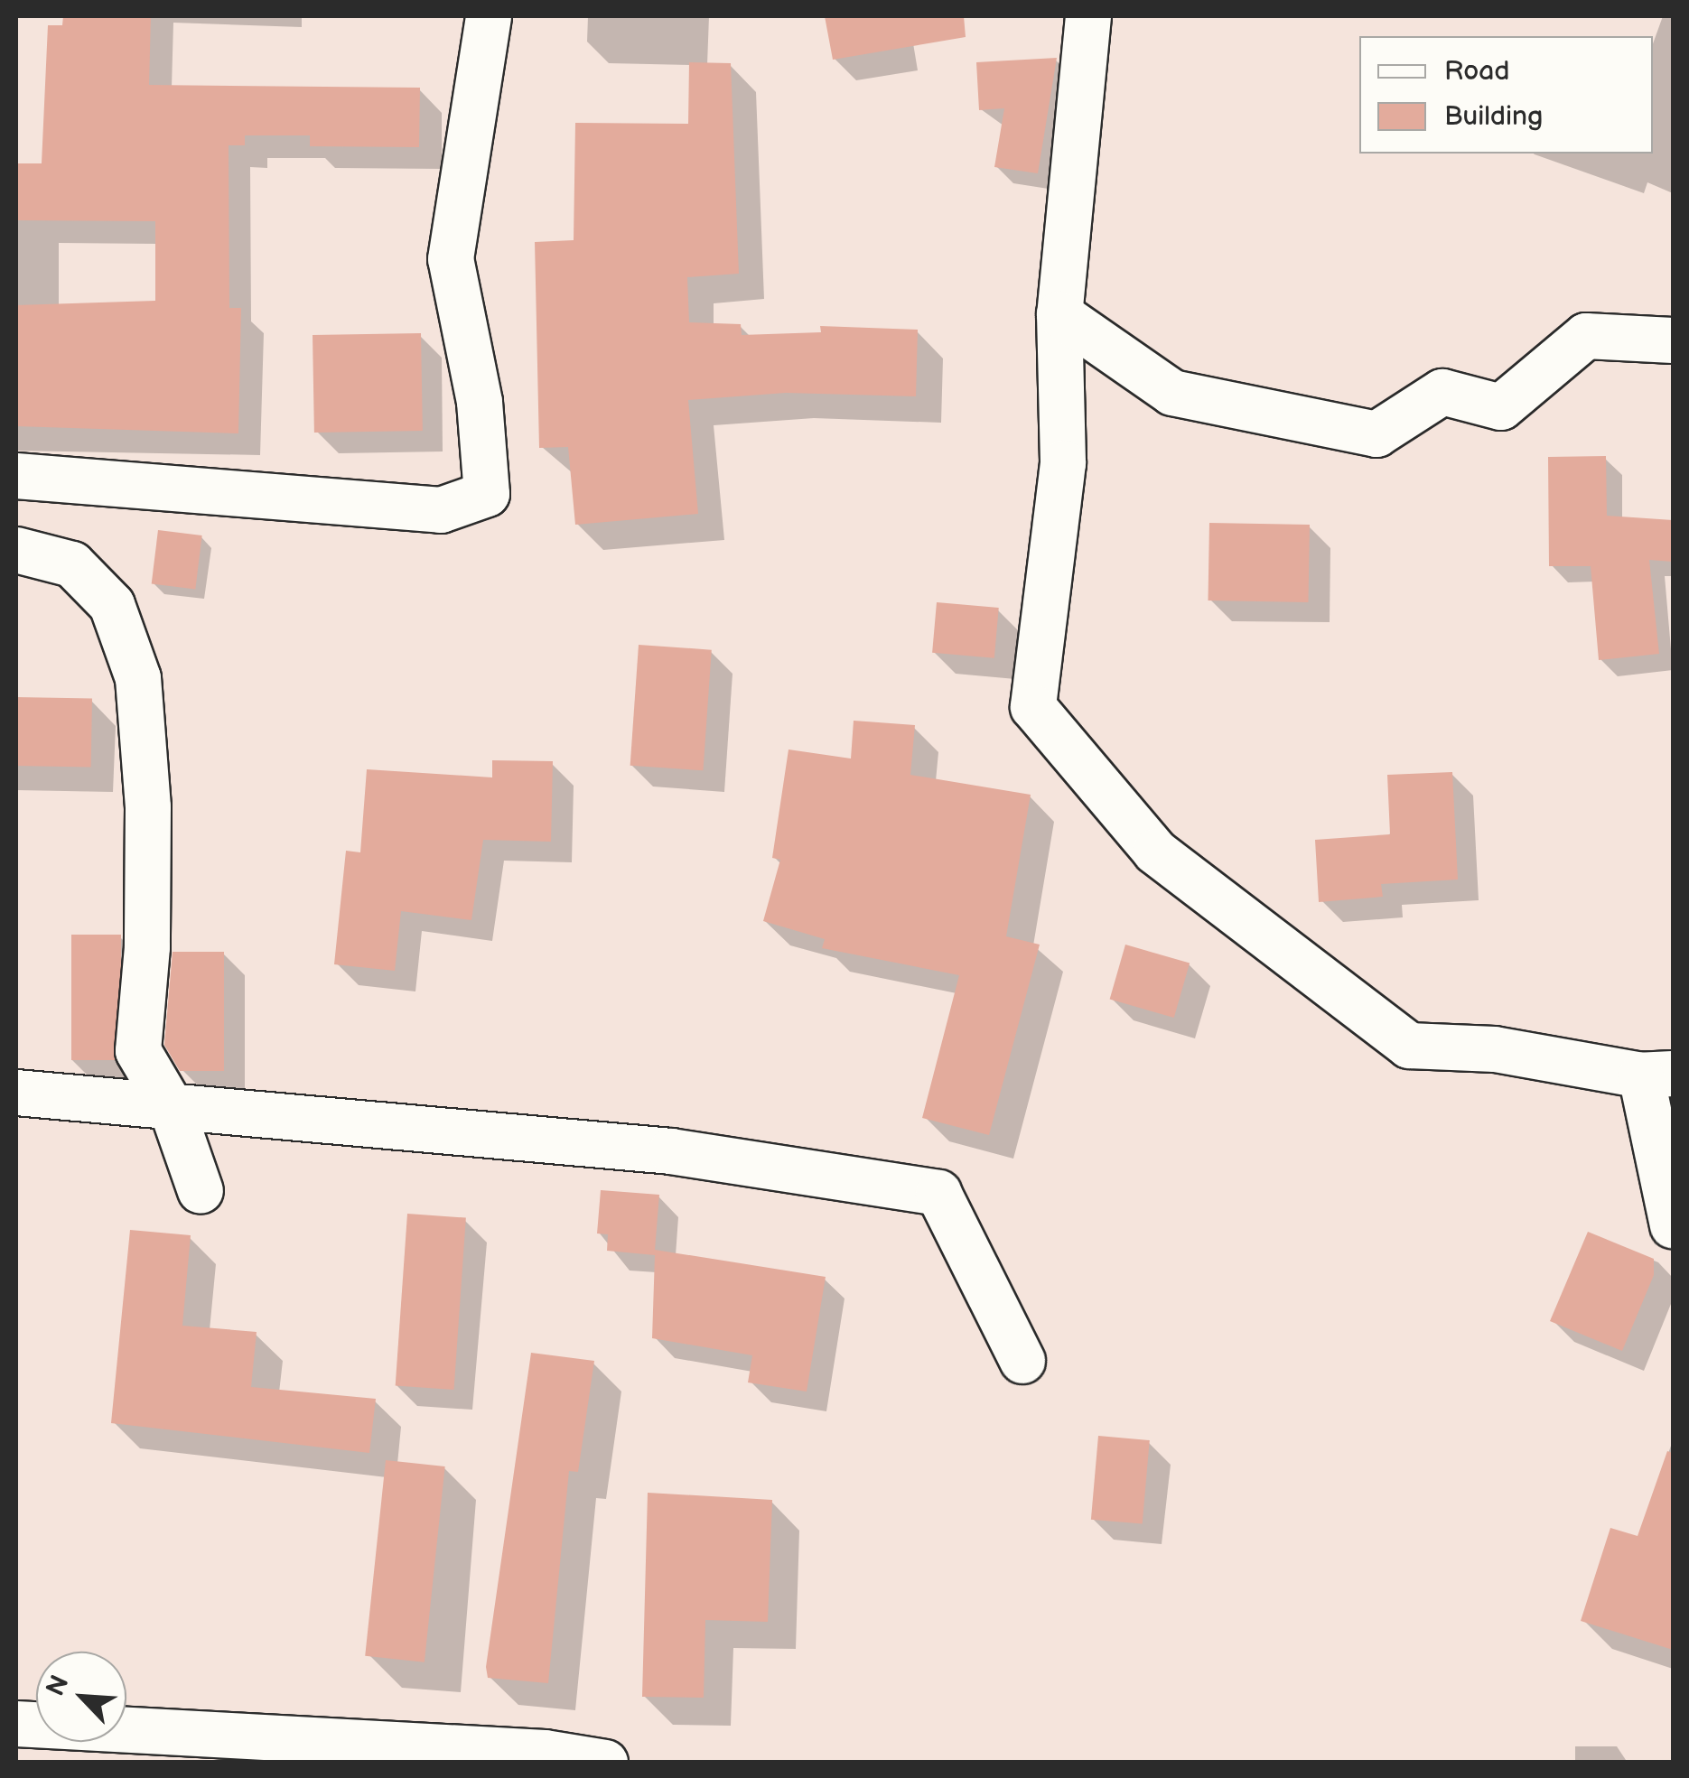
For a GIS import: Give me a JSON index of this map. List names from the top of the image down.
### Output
{
  "legend": ["Road", "Building"],
  "north": "top left"
}
